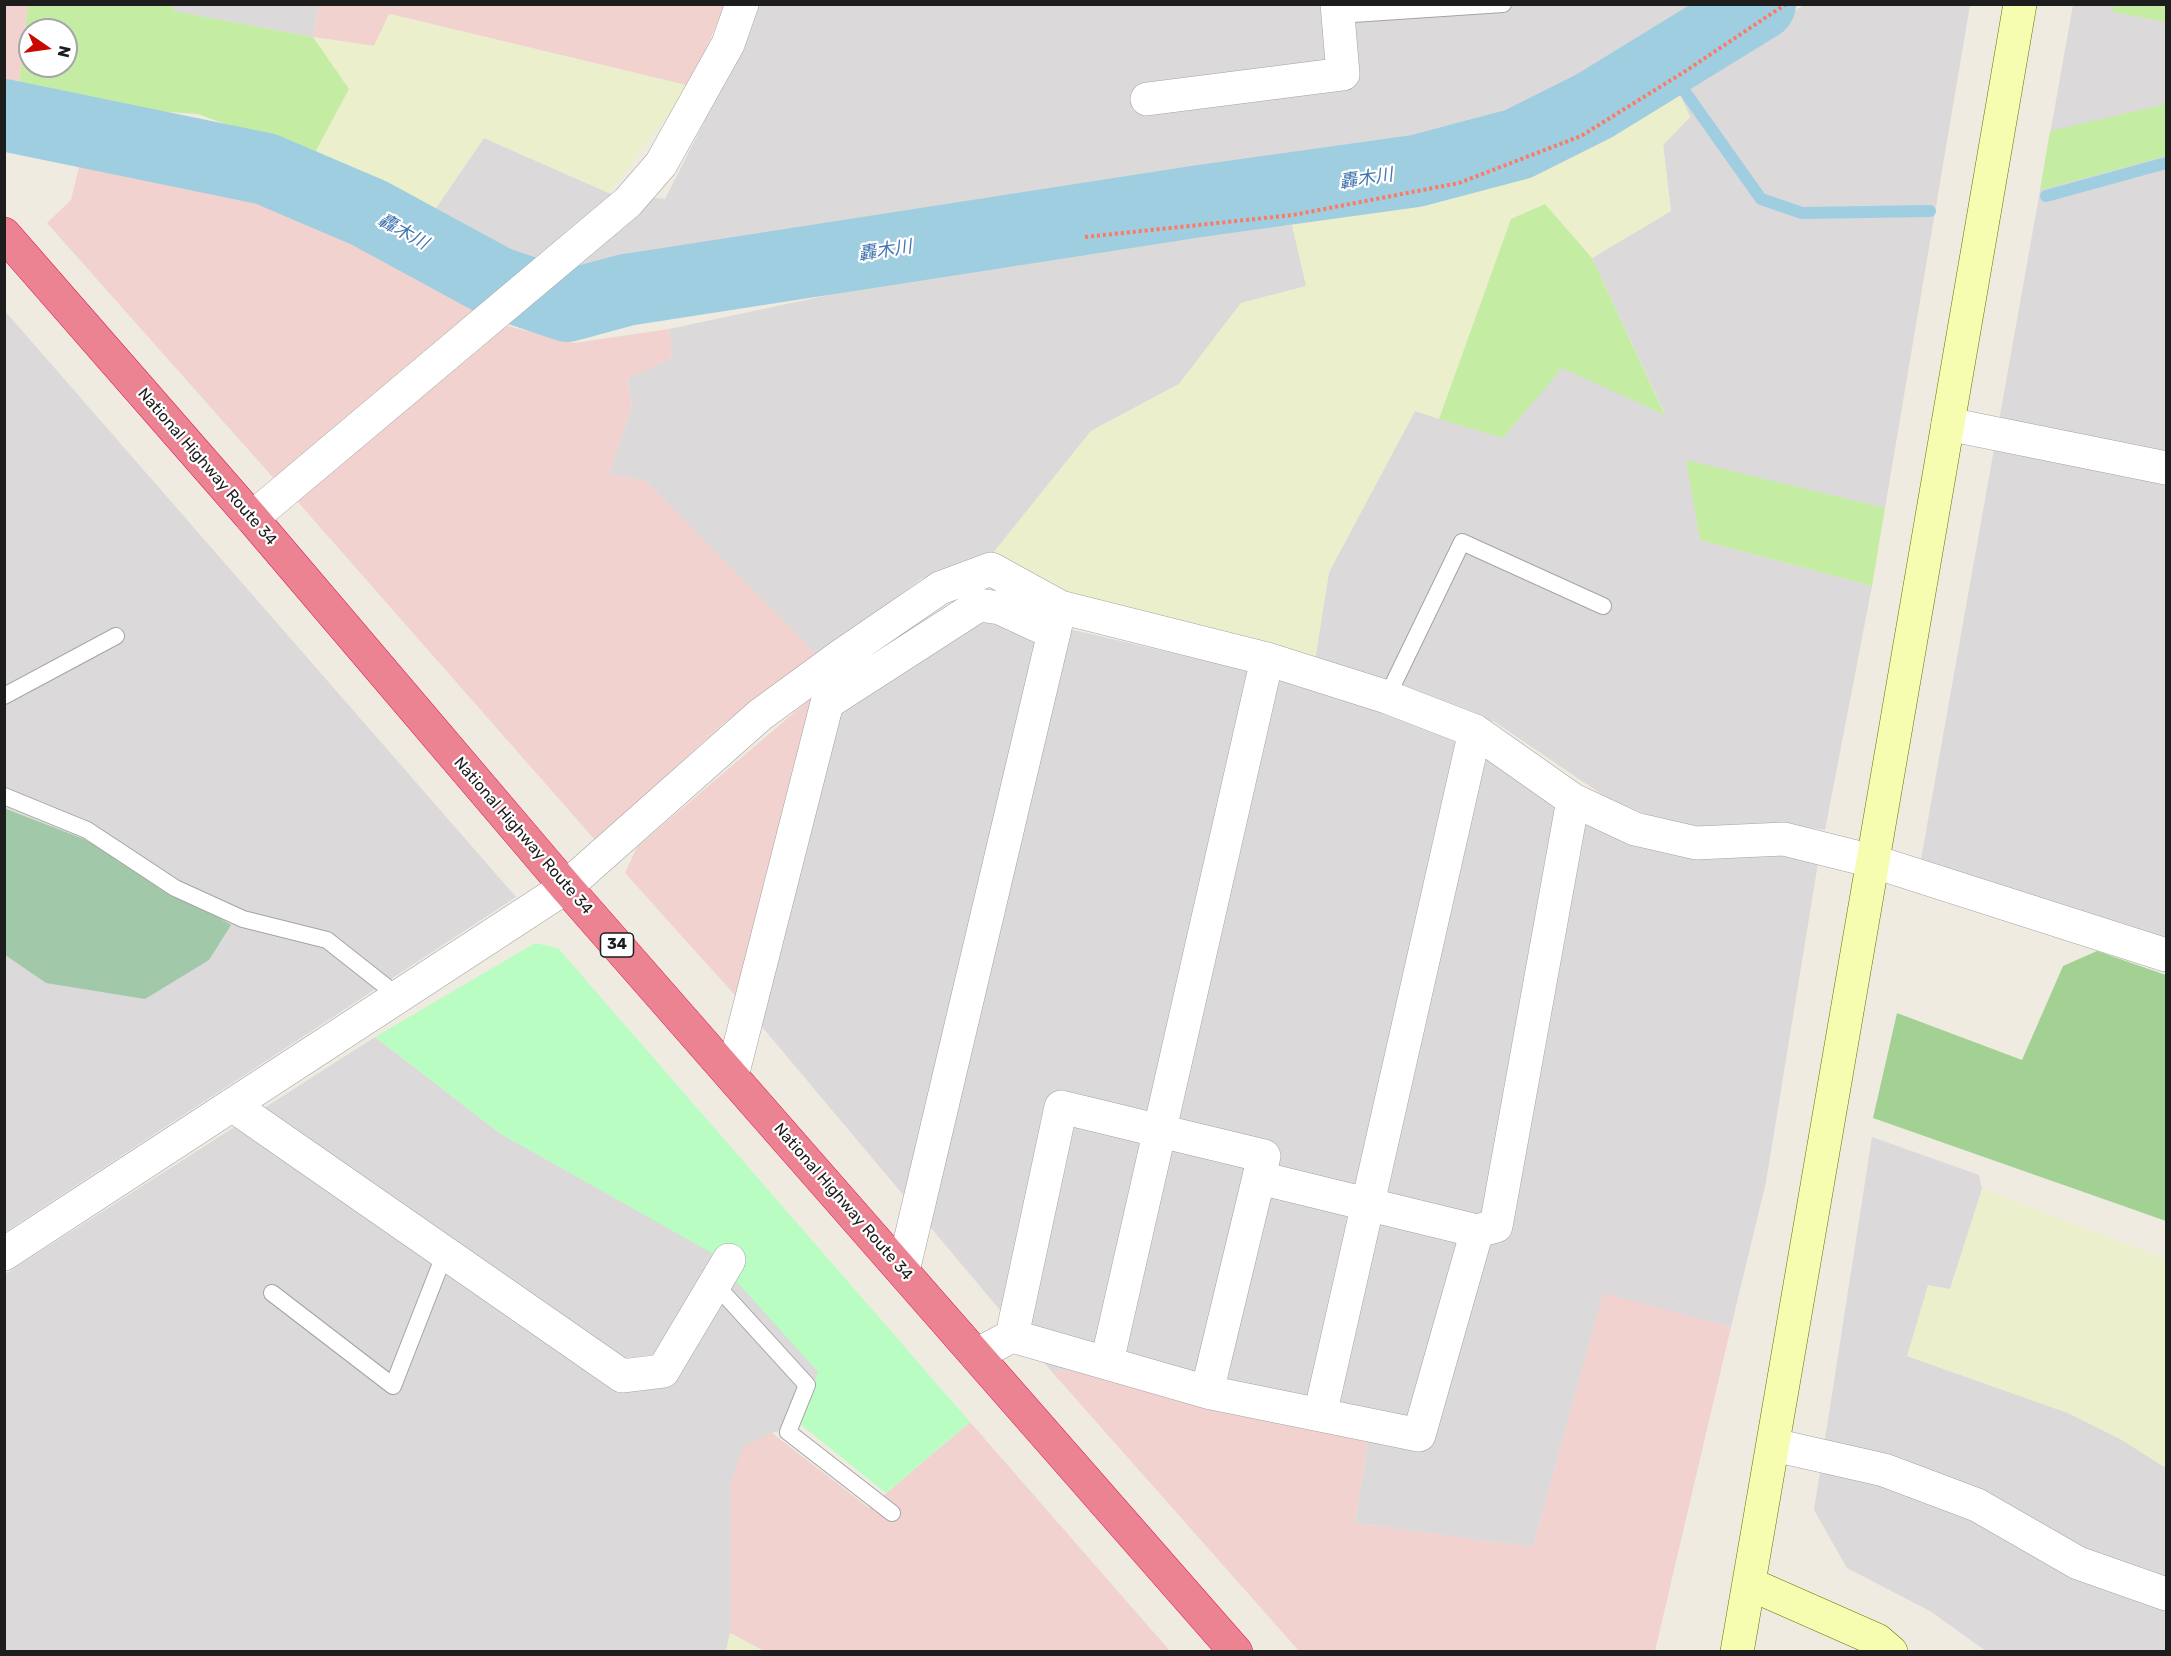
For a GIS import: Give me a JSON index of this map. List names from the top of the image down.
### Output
{
  "streets": {
    "highway": ["National Highway Route 34", "34"]
  },
  "water": ["轟木川"],
  "north": "right"
}
